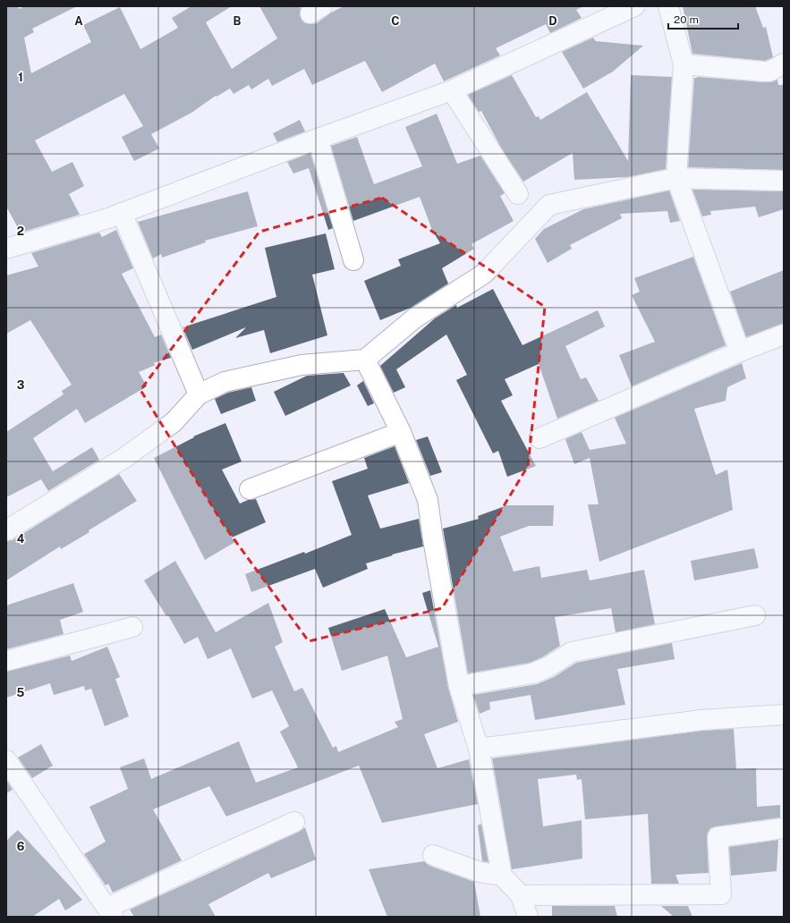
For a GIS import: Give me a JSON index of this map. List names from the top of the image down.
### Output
{
  "scale_bar": "20 m",
  "grid": {
    "columns": [
      "A",
      "B",
      "C",
      "D"
    ],
    "rows": [
      "1",
      "2",
      "3",
      "4",
      "5",
      "6"
    ]
  }
}
